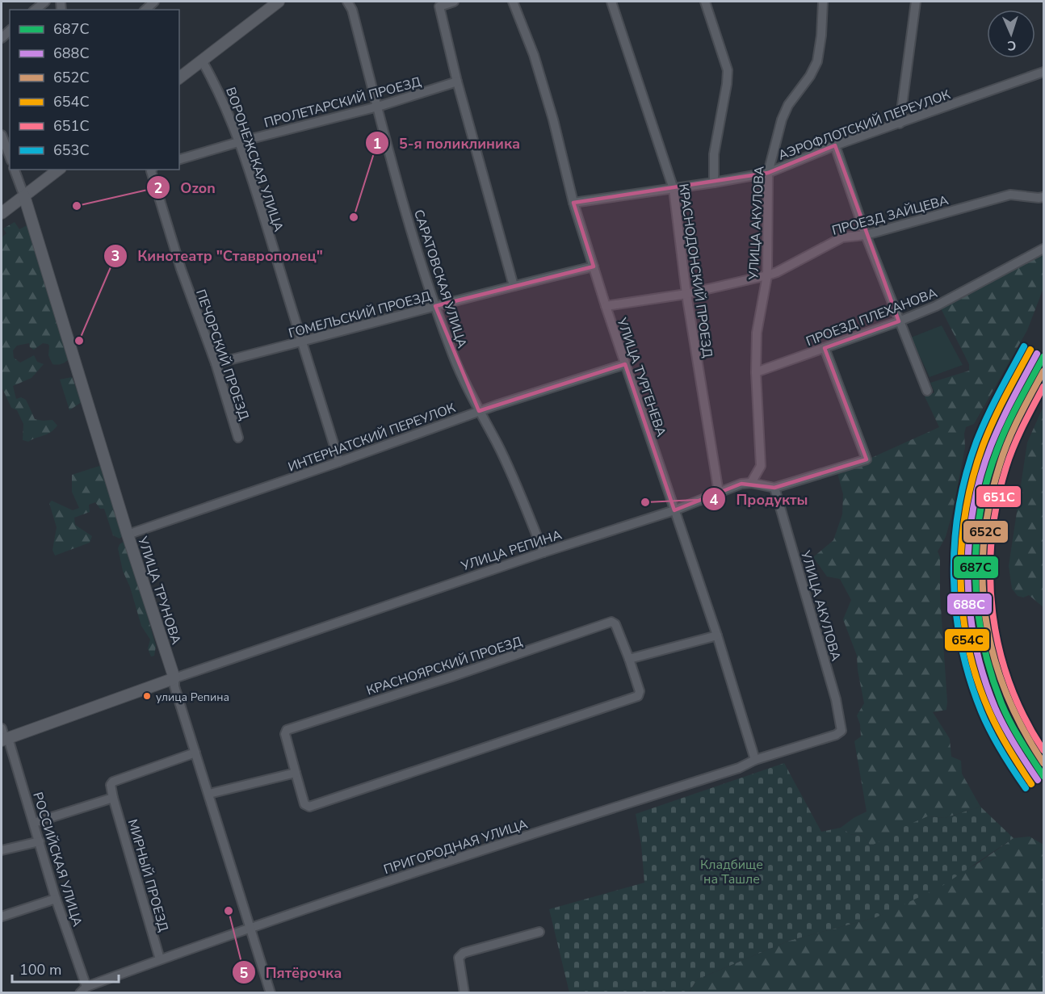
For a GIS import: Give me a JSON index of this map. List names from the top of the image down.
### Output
{
  "streets": {
    "street": [
      "ПРОЛЕТАРСКИЙ ПРОЕЗД",
      "АЭРОФЛОТСКИЙ ПЕРЕУЛОК",
      "ВОРОНЕЖСКАЯ УЛИЦА",
      "ПРОЕЗД ЗАЙЦЕВА",
      "УЛИЦА АКУЛОВА",
      "КРАСНОДОНСКИЙ ПРОЕЗД",
      "САРАТОВСКАЯ УЛИЦА",
      "ГОМЕЛЬСКИЙ ПРОЕЗД",
      "ПРОЕЗД ПЛЕХАНОВА",
      "ПЕЧОРСКИЙ ПРОЕЗД",
      "УЛИЦА ТУРГЕНЕВА",
      "ИНТЕРНАТСКИЙ ПЕРЕУЛОК",
      "УЛИЦА РЕПИНА",
      "УЛИЦА ТРУНОВА",
      "КРАСНОЯРСКИЙ ПРОЕЗД",
      "ПРИГОРОДНАЯ УЛИЦА",
      "РОССИЙСКАЯ УЛИЦА",
      "МИРНЫЙ ПРОЕЗД"
    ]
  },
  "crossings": [
    ["ПРОЛЕТАРСКИЙ ПРОЕЗД", "ВОРОНЕЖСКАЯ УЛИЦА"],
    ["ПРОЛЕТАРСКИЙ ПРОЕЗД", "САРАТОВСКАЯ УЛИЦА"],
    ["АЭРОФЛОТСКИЙ ПЕРЕУЛОК", "УЛИЦА АКУЛОВА"],
    ["АЭРОФЛОТСКИЙ ПЕРЕУЛОК", "КРАСНОДОНСКИЙ ПРОЕЗД"],
    ["АЭРОФЛОТСКИЙ ПЕРЕУЛОК", "УЛИЦА ТУРГЕНЕВА"],
    ["ВОРОНЕЖСКАЯ УЛИЦА", "ГОМЕЛЬСКИЙ ПРОЕЗД"],
    ["ВОРОНЕЖСКАЯ УЛИЦА", "ИНТЕРНАТСКИЙ ПЕРЕУЛОК"],
    ["ПРОЕЗД ЗАЙЦЕВА", "УЛИЦА АКУЛОВА"],
    ["ПРОЕЗД ЗАЙЦЕВА", "КРАСНОДОНСКИЙ ПРОЕЗД"],
    ["ПРОЕЗД ЗАЙЦЕВА", "УЛИЦА ТУРГЕНЕВА"],
    ["УЛИЦА АКУЛОВА", "ПРОЕЗД ПЛЕХАНОВА"],
    ["УЛИЦА АКУЛОВА", "УЛИЦА РЕПИНА"],
    ["УЛИЦА АКУЛОВА", "ПРИГОРОДНАЯ УЛИЦА"],
    ["КРАСНОДОНСКИЙ ПРОЕЗД", "УЛИЦА РЕПИНА"],
    ["САРАТОВСКАЯ УЛИЦА", "ГОМЕЛЬСКИЙ ПРОЕЗД"],
    ["САРАТОВСКАЯ УЛИЦА", "ИНТЕРНАТСКИЙ ПЕРЕУЛОК"],
    ["САРАТОВСКАЯ УЛИЦА", "УЛИЦА РЕПИНА"],
    ["ГОМЕЛЬСКИЙ ПРОЕЗД", "ПЕЧОРСКИЙ ПРОЕЗД"],
    ["ГОМЕЛЬСКИЙ ПРОЕЗД", "УЛИЦА ТУРГЕНЕВА"],
    ["ПРОЕЗД ПЛЕХАНОВА", "УЛИЦА РЕПИНА"],
    ["УЛИЦА ТУРГЕНЕВА", "ИНТЕРНАТСКИЙ ПЕРЕУЛОК"],
    ["УЛИЦА ТУРГЕНЕВА", "УЛИЦА РЕПИНА"],
    ["УЛИЦА ТУРГЕНЕВА", "ПРИГОРОДНАЯ УЛИЦА"],
    ["ИНТЕРНАТСКИЙ ПЕРЕУЛОК", "УЛИЦА ТРУНОВА"],
    ["УЛИЦА РЕПИНА", "УЛИЦА ТРУНОВА"],
    ["УЛИЦА РЕПИНА", "РОССИЙСКАЯ УЛИЦА"],
    ["УЛИЦА ТРУНОВА", "ПРИГОРОДНАЯ УЛИЦА"],
    ["ПРИГОРОДНАЯ УЛИЦА", "РОССИЙСКАЯ УЛИЦА"],
    ["ПРИГОРОДНАЯ УЛИЦА", "МИРНЫЙ ПРОЕЗД"]
  ],
  "parks": ["Кладбище на Ташле"],
  "places": [
    "Ozon",
    "5-я поликлиника",
    "Кинотеатр \"Ставрополец\"",
    "Продукты",
    "улица Репина",
    "Пятёрочка"
  ],
  "lines": [
    "transit line 653С",
    "transit line 654С",
    "transit line 688С",
    "transit line 687С",
    "transit line 652С",
    "transit line 651С"
  ],
  "legend": [
    "687С",
    "688С",
    "652С",
    "654С",
    "651С",
    "653С"
  ],
  "scale_bar": "100 m",
  "north": "bottom"
}
